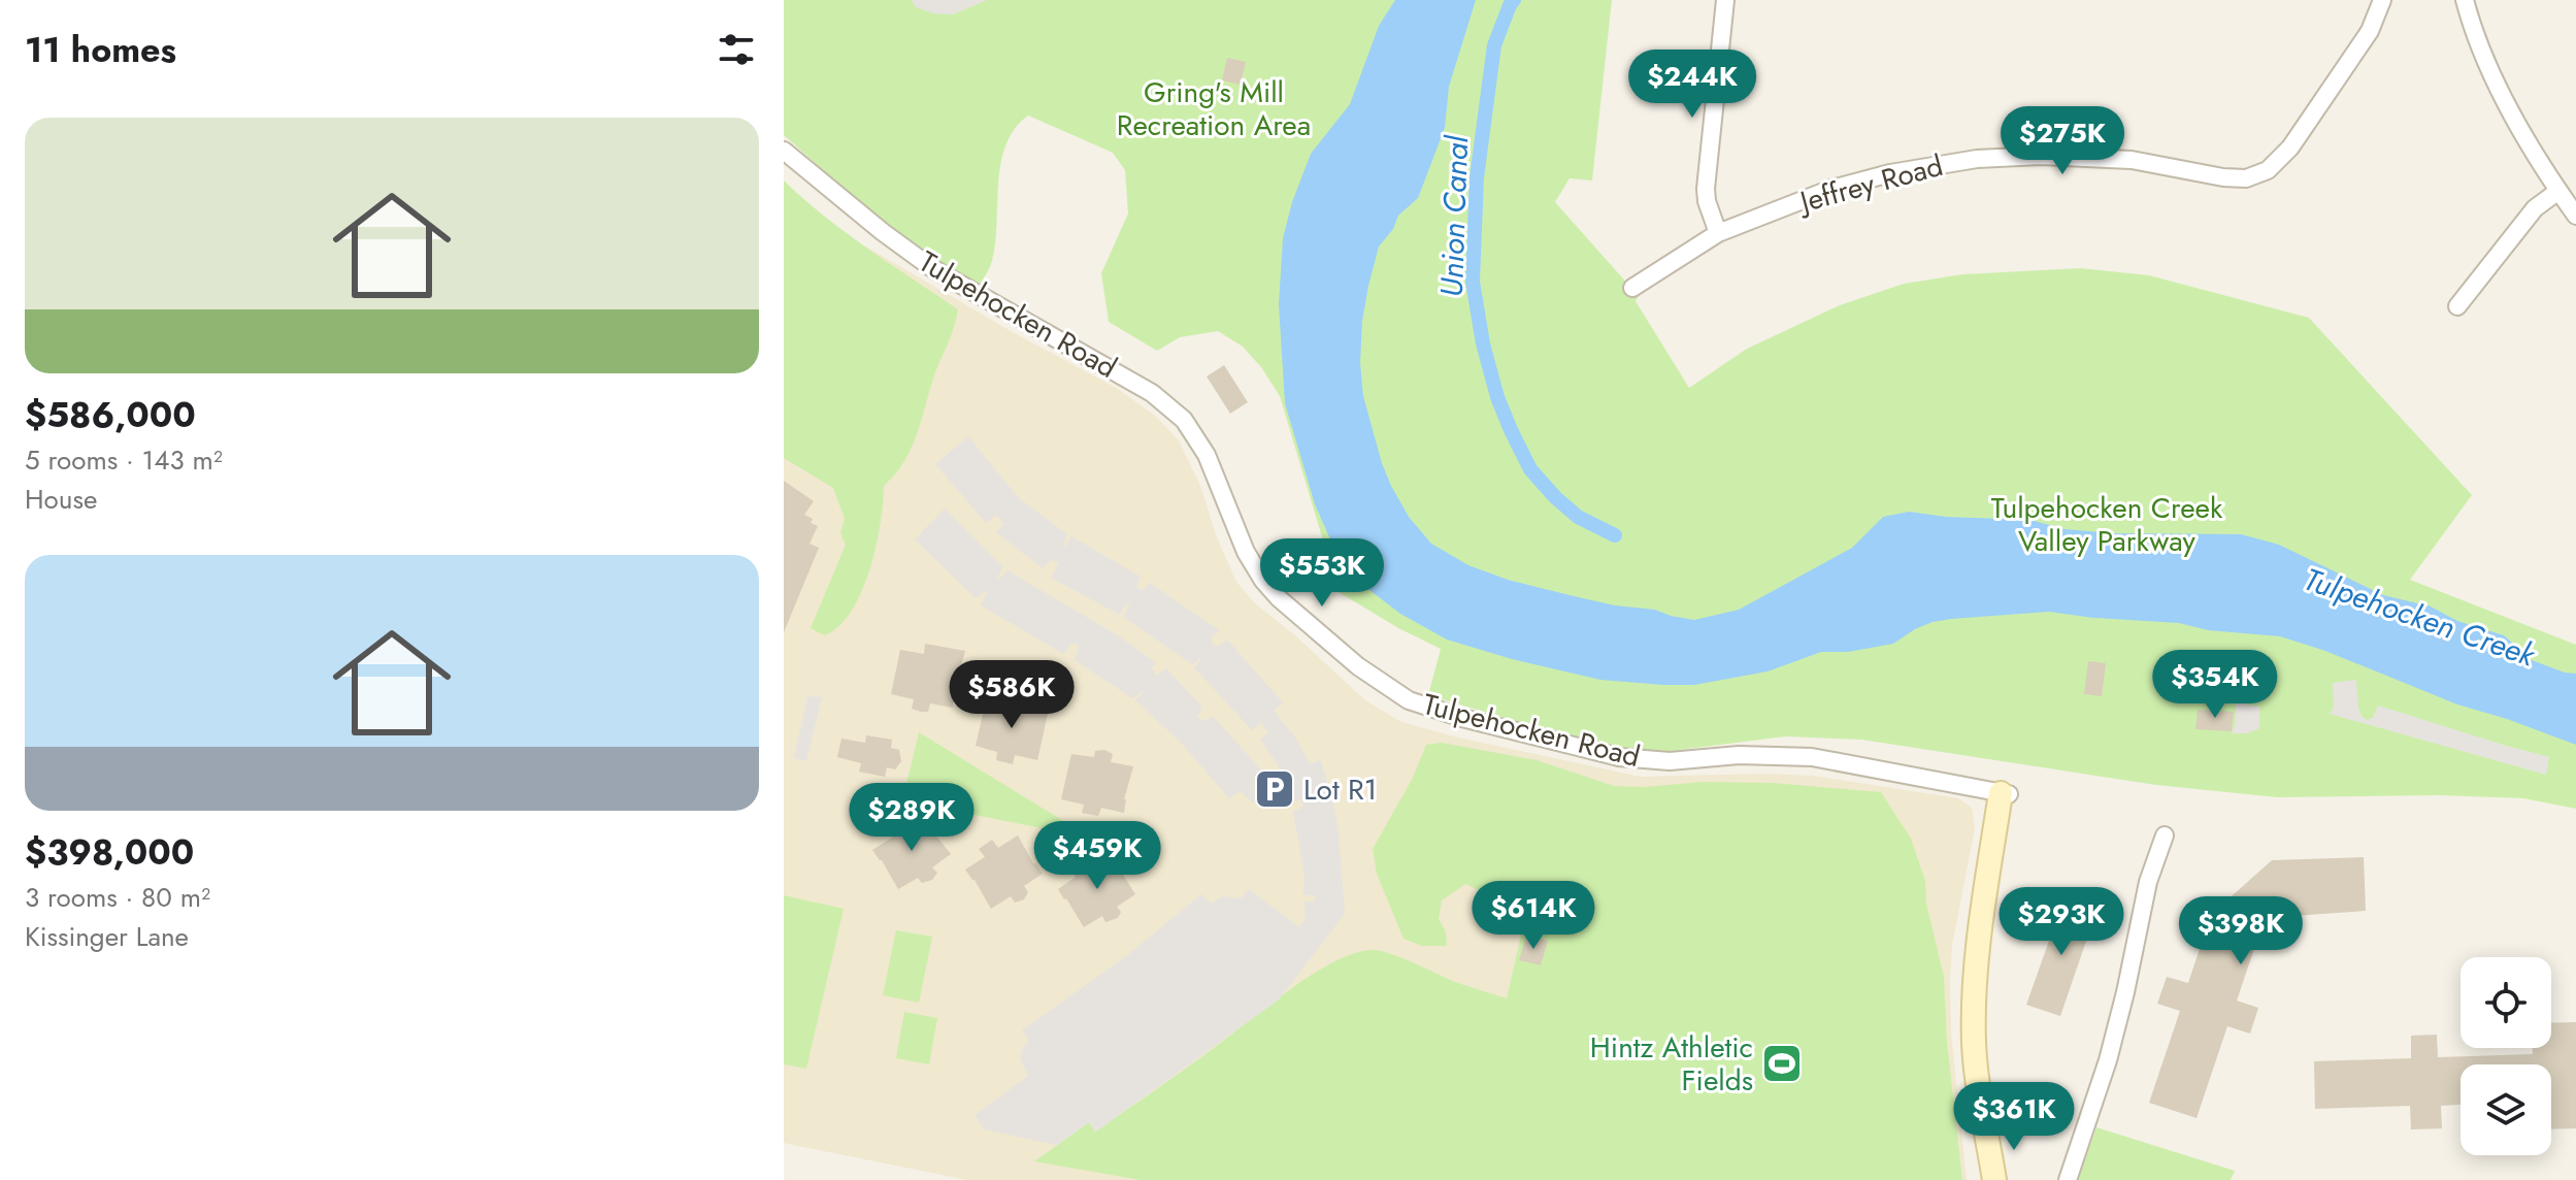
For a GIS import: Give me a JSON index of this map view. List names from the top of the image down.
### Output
{
  "streets": {
    "street": ["Jeffrey Road", "Tulpehocken Road"]
  },
  "water": ["Union Canal", "Tulpehocken Creek"],
  "parks": ["Gring's Mill Recreation Area", "Tulpehocken Creek Valley Parkway"],
  "places": {
    "parking": ["Lot R1"],
    "sports": ["Hintz Athletic Fields"]
  },
  "page": {
    "heading": "11 homes",
    "price": [
      "$244K",
      "$275K",
      "$553K",
      "$354K",
      "$586K",
      "$289K",
      "$459K",
      "$614K",
      "$293K",
      "$398K",
      "$361K"
    ],
    "list": [
      {
        "name": "$586,000",
        "note": "5 rooms · 143 m² · House"
      },
      {
        "name": "$398,000",
        "note": "3 rooms · 80 m² · Kissinger Lane"
      }
    ]
  }
}
